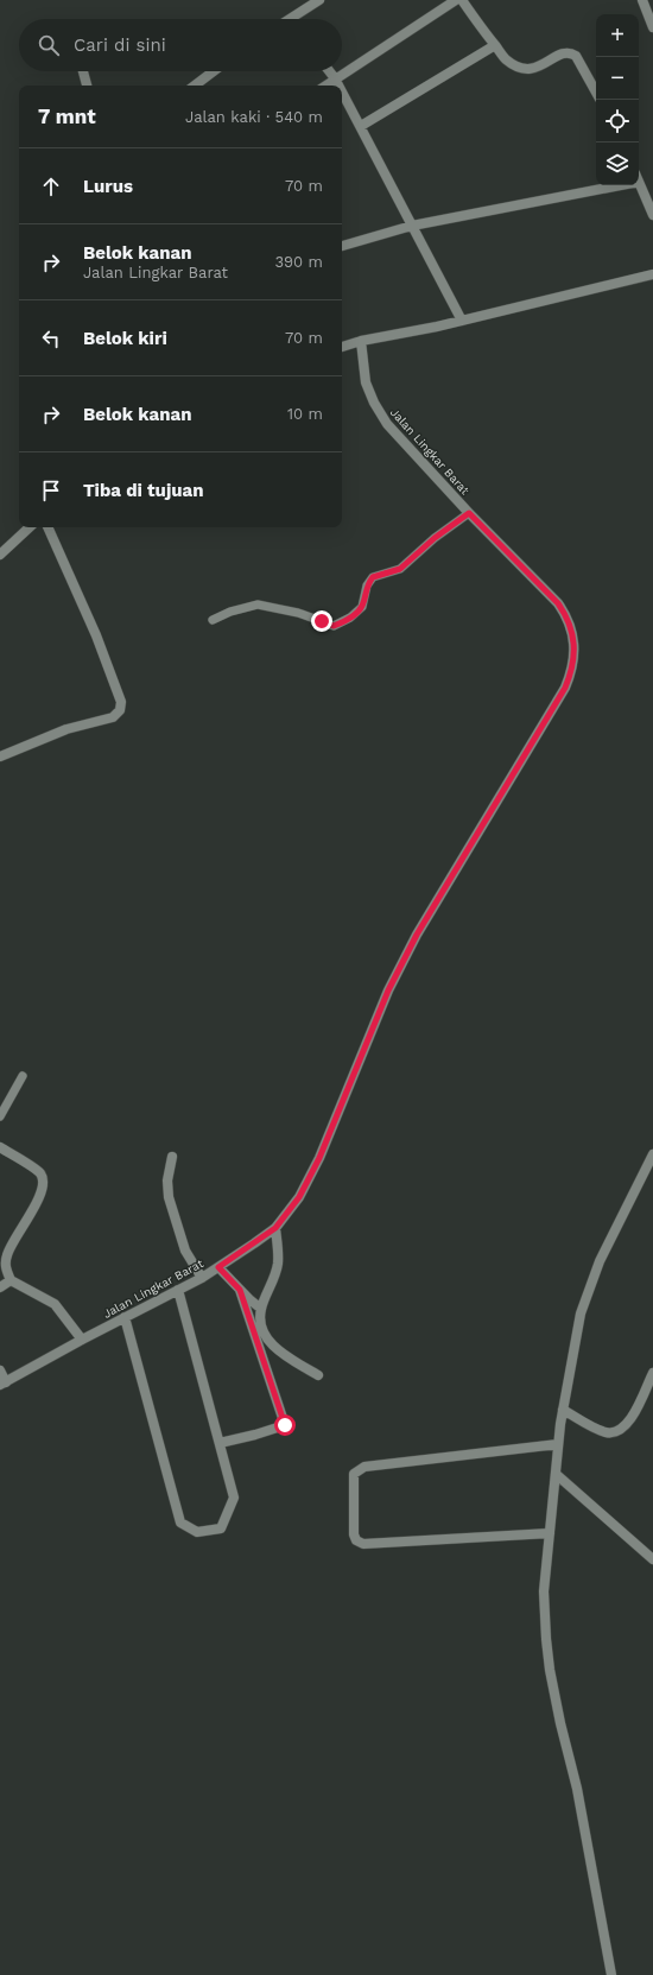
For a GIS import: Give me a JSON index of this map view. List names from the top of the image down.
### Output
{
  "streets": {
    "street": ["Jalan Lingkar Barat"]
  },
  "page": {
    "map_buttons": ["+", "−"],
    "search": "Cari di sini",
    "heading": ["7 mnt", "Jalan kaki · 540 m"],
    "list": [
      ["Lurus", "70 m"],
      ["Belok kanan", "Jalan Lingkar Barat", "390 m"],
      ["Belok kiri", "70 m"],
      ["Belok kanan", "10 m"],
      "Tiba di tujuan"
    ]
  }
}
